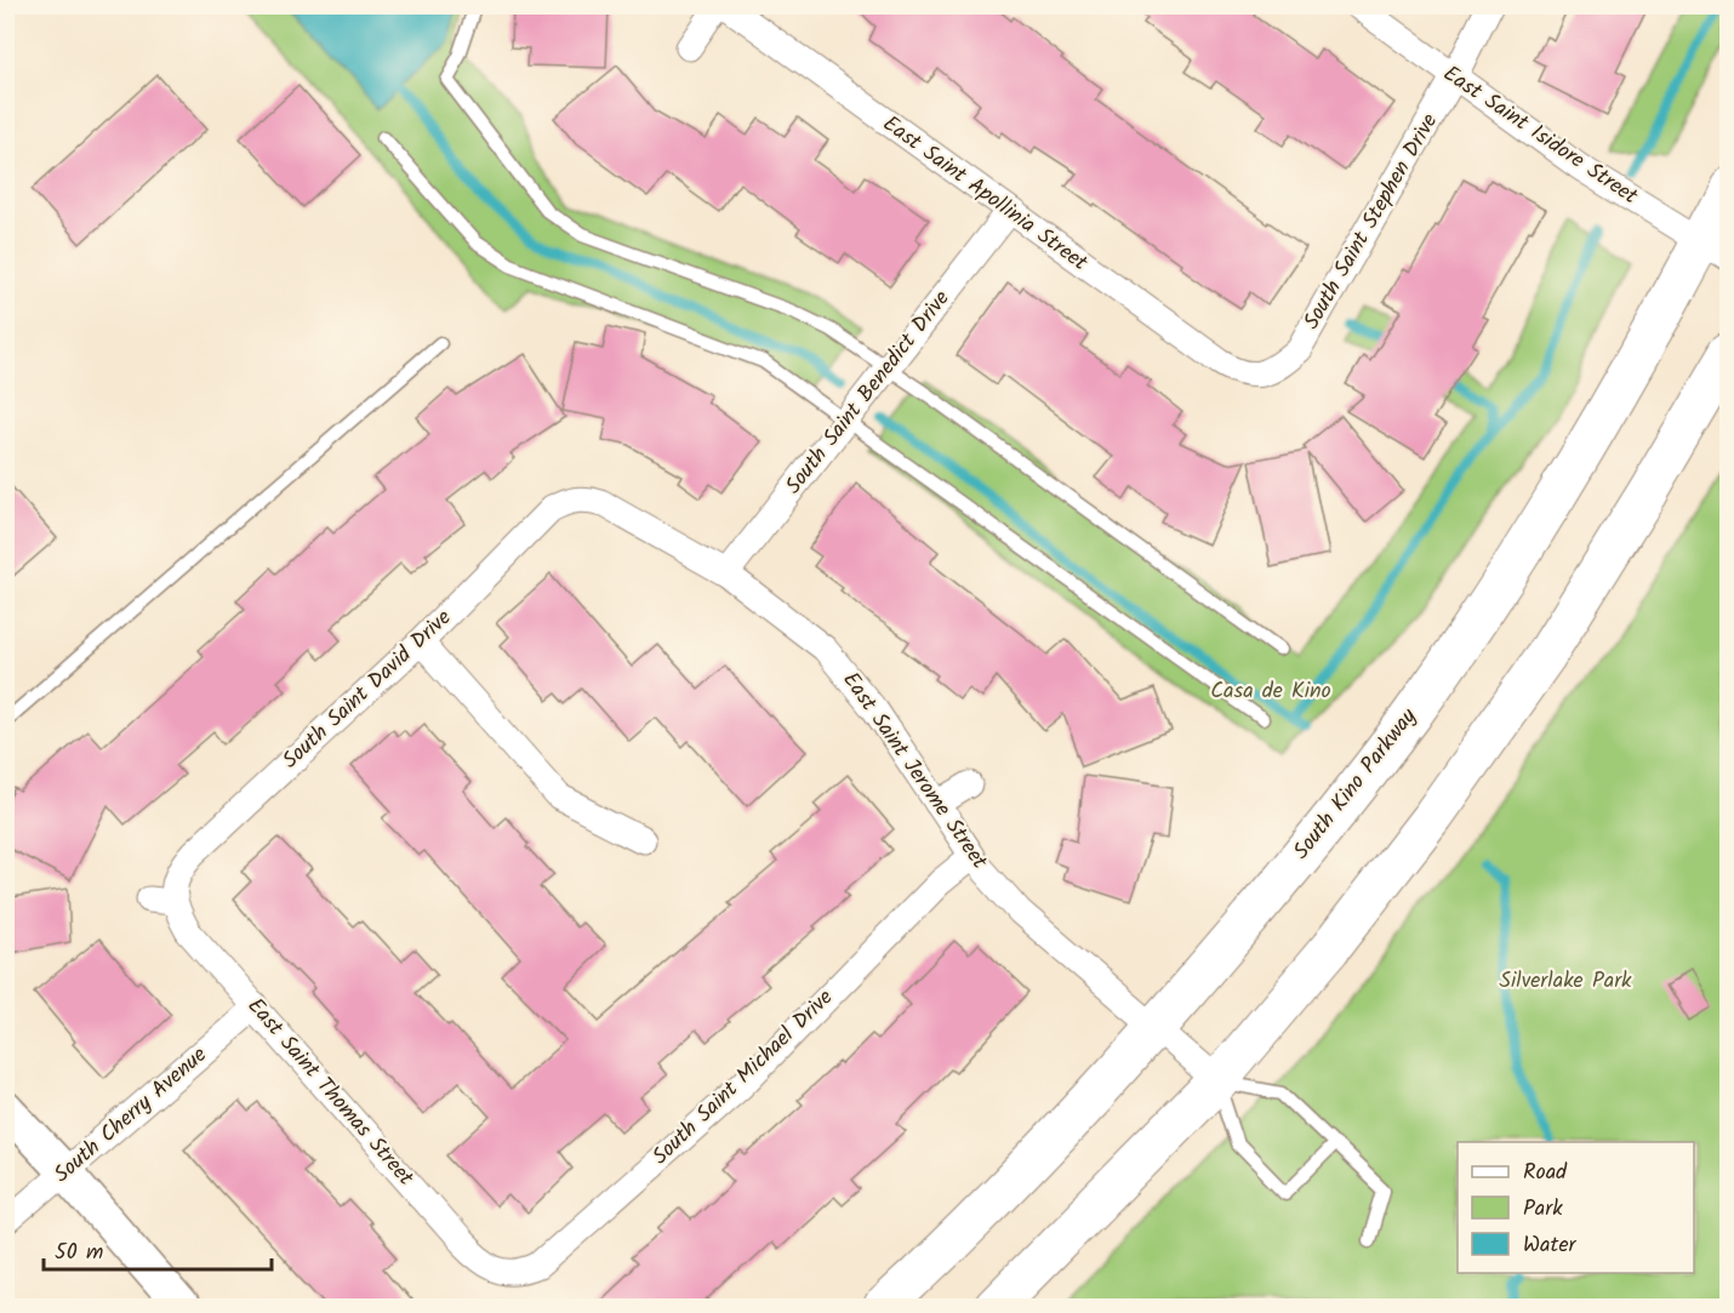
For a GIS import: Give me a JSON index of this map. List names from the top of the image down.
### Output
{
  "streets": {
    "main road": ["South Kino Parkway"],
    "street": [
      "East Saint Isidore Street",
      "East Saint Apollinia Street",
      "South Saint Stephen Drive",
      "South Saint Benedict Drive",
      "South Saint David Drive",
      "East Saint Jerome Street",
      "South Saint Michael Drive",
      "East Saint Thomas Street",
      "South Cherry Avenue"
    ]
  },
  "crossings": [
    ["East Saint Isidore Street", "South Saint Stephen Drive"],
    ["East Saint Isidore Street", "South Kino Parkway"],
    ["East Saint Apollinia Street", "South Saint Stephen Drive"],
    ["East Saint Apollinia Street", "South Saint Benedict Drive"],
    ["South Saint Benedict Drive", "East Saint Jerome Street"],
    ["South Saint David Drive", "East Saint Jerome Street"],
    ["South Saint David Drive", "East Saint Thomas Street"],
    ["East Saint Jerome Street", "South Kino Parkway"],
    ["East Saint Jerome Street", "South Saint Michael Drive"],
    ["South Saint Michael Drive", "East Saint Thomas Street"],
    ["East Saint Thomas Street", "South Cherry Avenue"]
  ],
  "parks": ["Casa de Kino", "Silverlake Park"],
  "legend": ["Road", "Park", "Water"],
  "scale_bar": "50 m"
}
